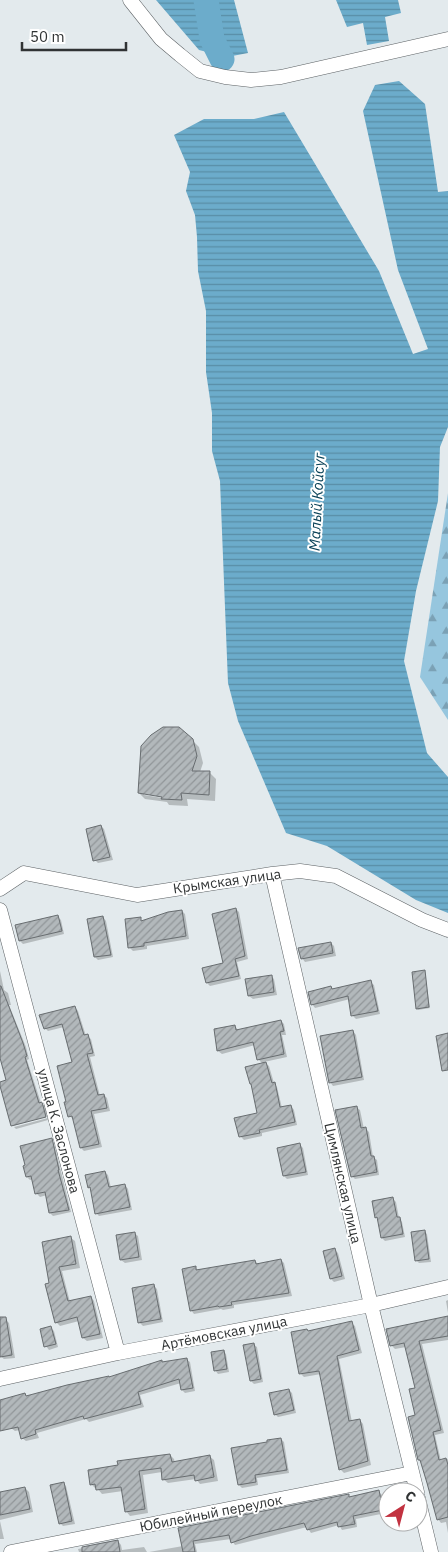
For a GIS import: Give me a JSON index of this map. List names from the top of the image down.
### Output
{
  "streets": {
    "street": [
      "Крымская улица",
      "улица К. Заслонова",
      "Цимлянская улица",
      "Артёмовская улица",
      "Юбилейный переулок"
    ]
  },
  "crossings": [
    ["Крымская улица", "Цимлянская улица"],
    ["улица К. Заслонова", "Артёмовская улица"],
    ["Цимлянская улица", "Артёмовская улица"],
    ["Цимлянская улица", "Юбилейный переулок"]
  ],
  "water": ["Малый Койсуг"],
  "scale_bar": "50 m",
  "north": "top right"
}
